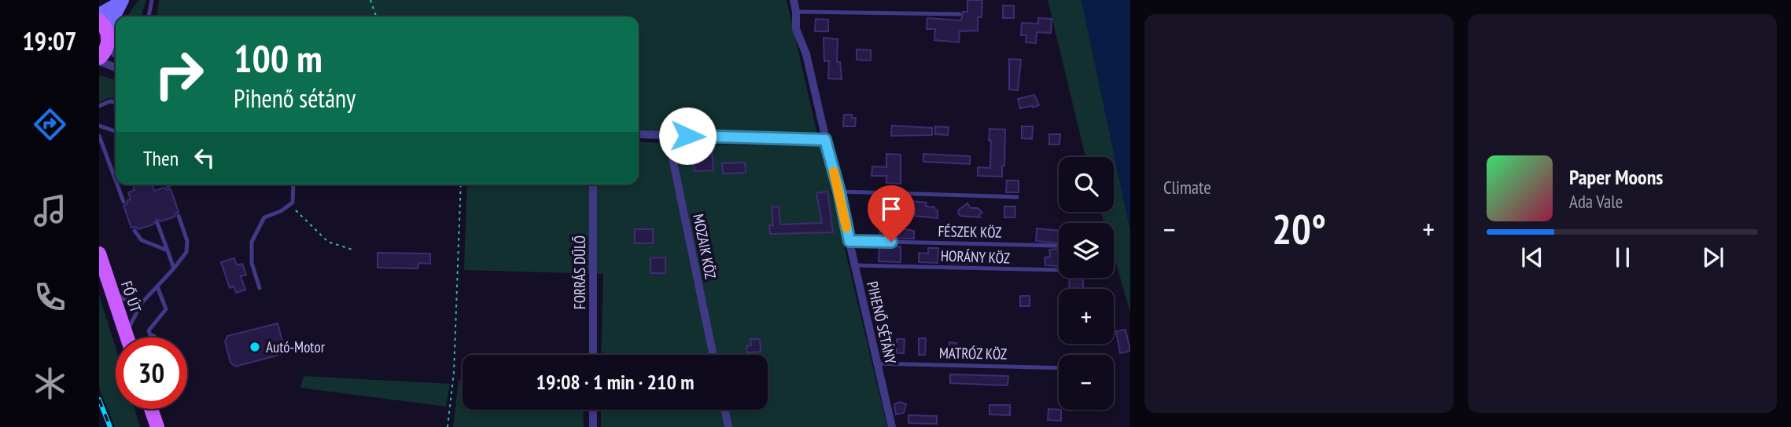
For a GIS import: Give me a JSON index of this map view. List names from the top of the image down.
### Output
{
  "streets": {
    "main road": ["FŐ ÚT"],
    "street": ["MOZAIK KÖZ", "FORRÁS DŰLŐ", "PIHENŐ SÉTÁNY"],
    "lane": ["FÉSZEK KÖZ", "HORÁNY KÖZ", "MATRÓZ KÖZ"]
  },
  "crossings": [
    ["FÉSZEK KÖZ", "PIHENŐ SÉTÁNY"],
    ["HORÁNY KÖZ", "PIHENŐ SÉTÁNY"],
    ["PIHENŐ SÉTÁNY", "MATRÓZ KÖZ"]
  ],
  "places": ["Autó-Motor"],
  "page": {
    "tabs": "19:07",
    "tile": "Climate",
    "turn": ["100 m", "Pihenő sétány"],
    "then": "Then",
    "song": ["Paper Moons", "Ada Vale"],
    "map_buttons": ["+", "−"],
    "heat": ["−", "20°", "+"],
    "limit": "30",
    "trip": "19:08 · 1 min · 210 m"
  }
}
